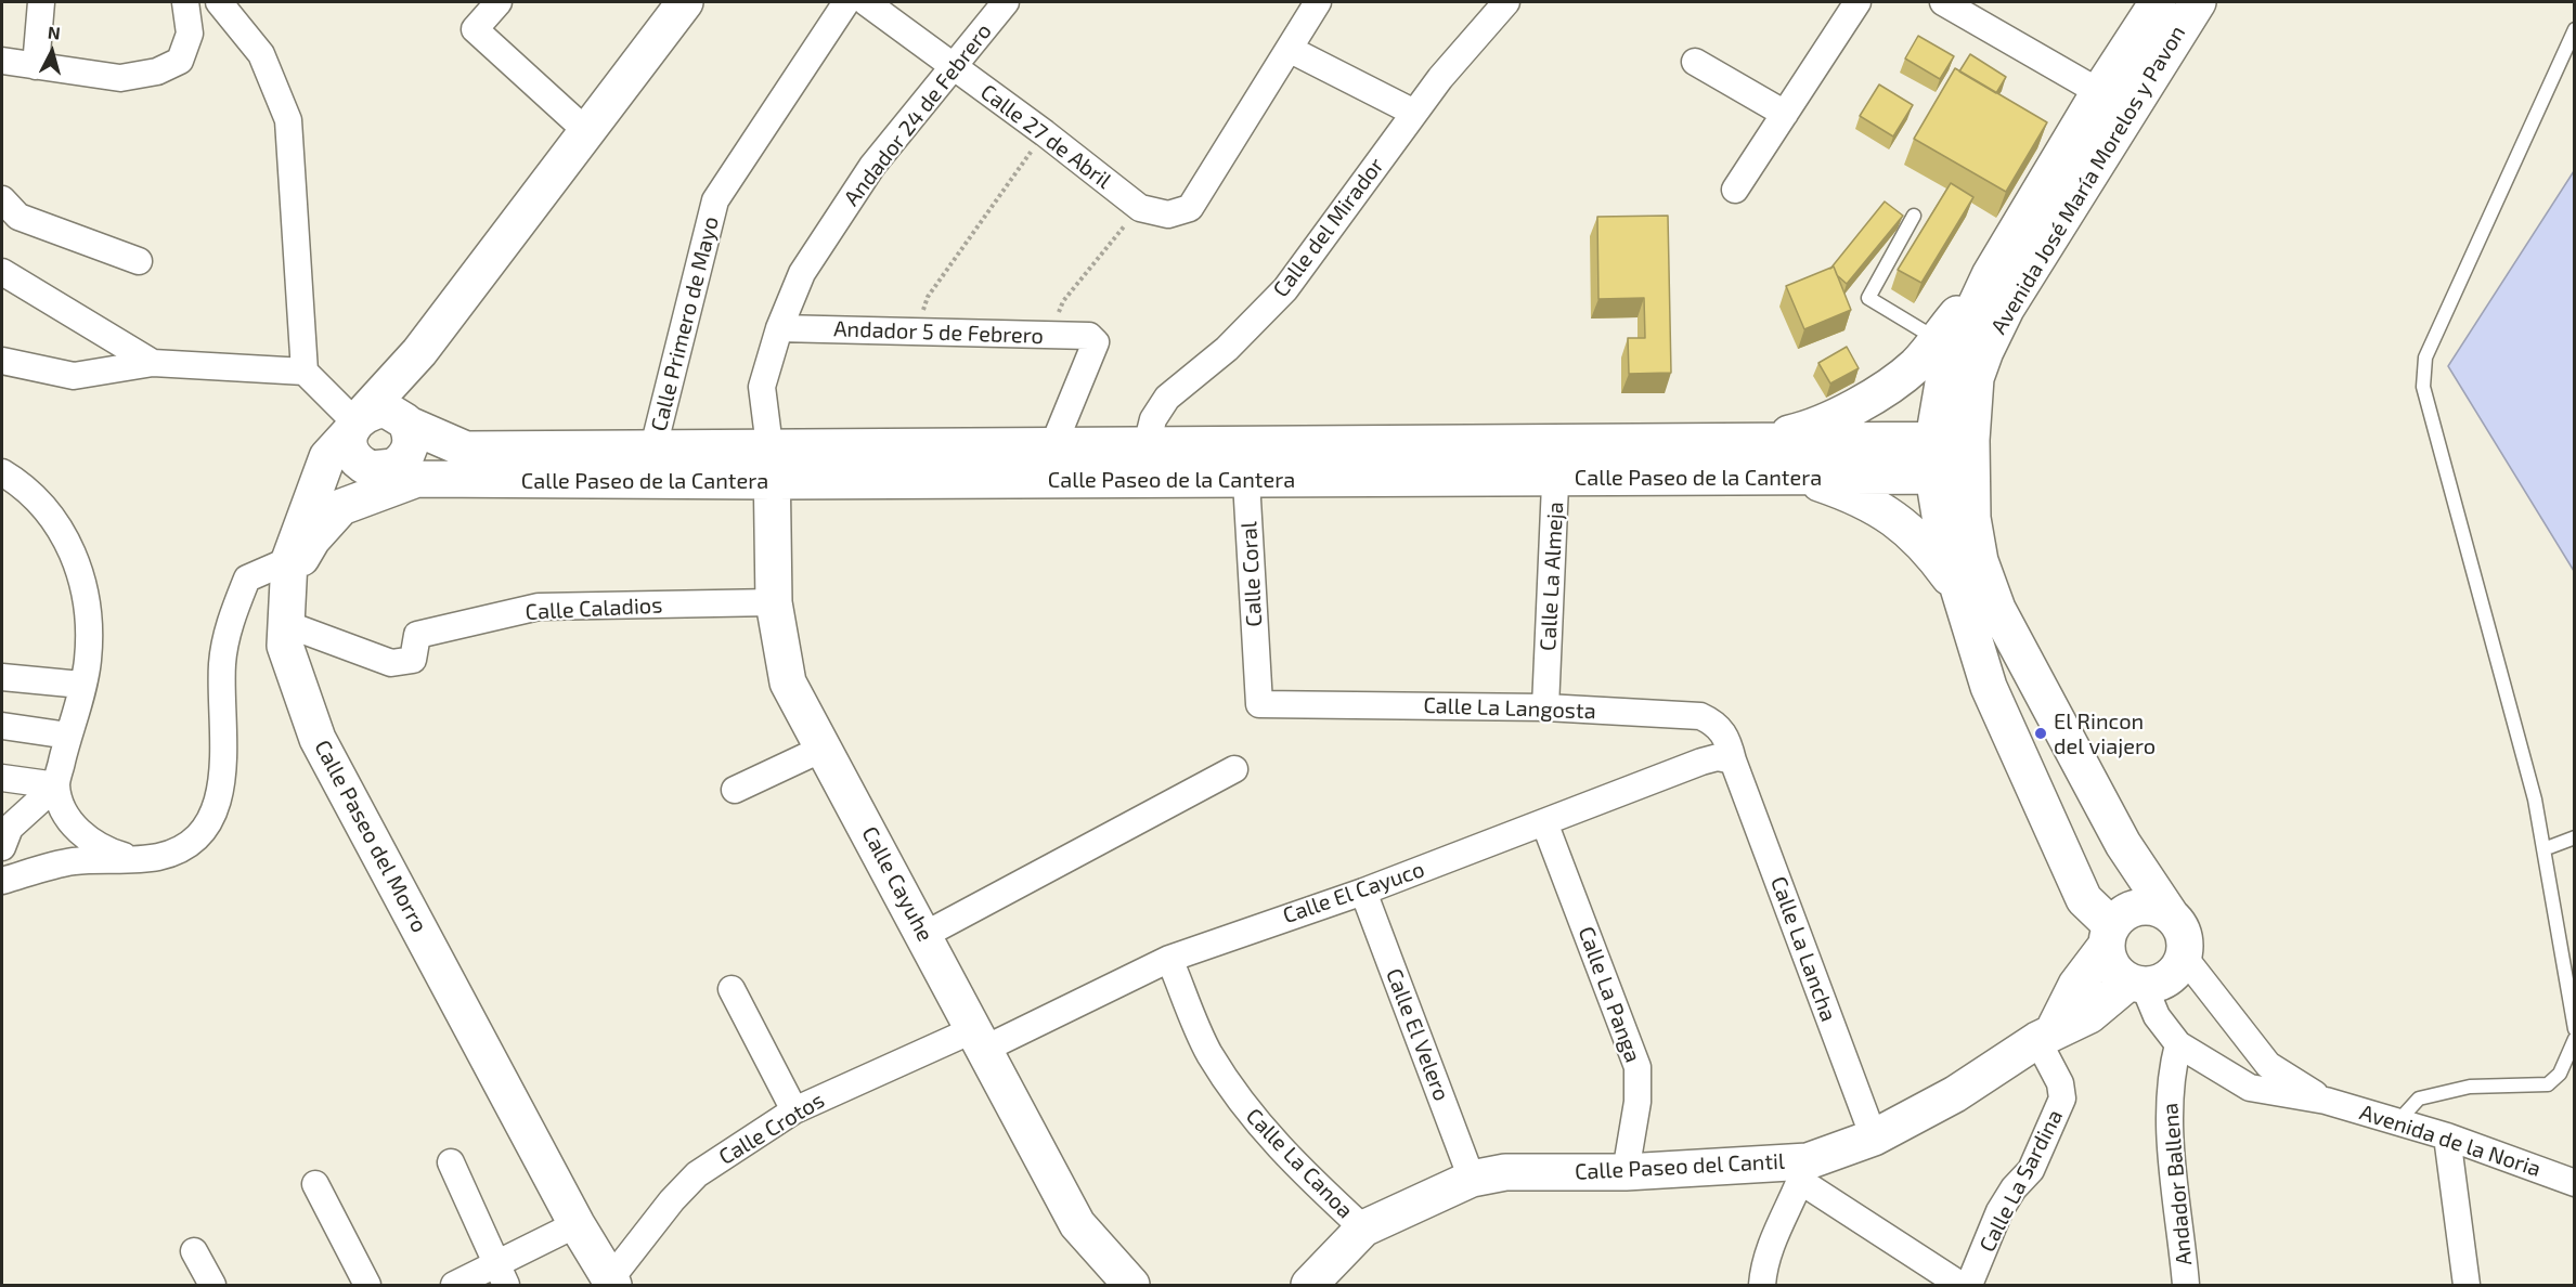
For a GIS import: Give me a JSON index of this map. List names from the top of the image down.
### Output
{
  "streets": {
    "street": [
      "Andador 24 de Febrero",
      "Calle 27 de Abril",
      "Avenida José María Morelos y Pavon",
      "Calle del Mirador",
      "Calle Primero de Mayo",
      "Andador 5 de Febrero",
      "Calle Paseo de la Cantera",
      "Calle Coral",
      "Calle La Almeja",
      "Calle Caladios",
      "Calle La Langosta",
      "Calle Paseo del Morro",
      "Calle Cayuhe",
      "Calle El Cayuco",
      "Calle La Lancha",
      "Calle La Panga",
      "Calle El Velero",
      "Calle Crotos",
      "Avenida de la Noria",
      "Calle La Canoa",
      "Calle Paseo del Cantil",
      "Calle La Sardina",
      "Andador Ballena"
    ]
  },
  "crossings": [
    ["Andador 24 de Febrero", "Calle 27 de Abril"],
    ["Andador 24 de Febrero", "Andador 5 de Febrero"],
    ["Andador 24 de Febrero", "Calle Paseo de la Cantera"],
    ["Andador 24 de Febrero", "Calle Cayuhe"],
    ["Avenida José María Morelos y Pavon", "Calle Paseo de la Cantera"],
    ["Avenida José María Morelos y Pavon", "Avenida de la Noria"],
    ["Avenida José María Morelos y Pavon", "Calle Paseo del Cantil"],
    ["Calle del Mirador", "Calle Paseo de la Cantera"],
    ["Calle Primero de Mayo", "Calle Paseo de la Cantera"],
    ["Andador 5 de Febrero", "Calle Paseo de la Cantera"],
    ["Calle Paseo de la Cantera", "Calle Coral"],
    ["Calle Paseo de la Cantera", "Calle La Almeja"],
    ["Calle Paseo de la Cantera", "Calle Paseo del Morro"],
    ["Calle Paseo de la Cantera", "Calle Cayuhe"],
    ["Calle Coral", "Calle La Langosta"],
    ["Calle La Almeja", "Calle La Langosta"],
    ["Calle Caladios", "Calle Paseo del Morro"],
    ["Calle Caladios", "Calle Cayuhe"],
    ["Calle La Langosta", "Calle El Cayuco"],
    ["Calle La Langosta", "Calle La Lancha"],
    ["Calle Cayuhe", "Calle El Cayuco"],
    ["Calle Cayuhe", "Calle Crotos"],
    ["Calle El Cayuco", "Calle La Lancha"],
    ["Calle El Cayuco", "Calle La Panga"],
    ["Calle El Cayuco", "Calle El Velero"],
    ["Calle El Cayuco", "Calle Crotos"],
    ["Calle El Cayuco", "Calle La Canoa"],
    ["Calle La Lancha", "Calle Paseo del Cantil"],
    ["Calle La Panga", "Calle Paseo del Cantil"],
    ["Calle El Velero", "Calle Paseo del Cantil"],
    ["Avenida de la Noria", "Calle Paseo del Cantil"],
    ["Avenida de la Noria", "Andador Ballena"],
    ["Calle La Canoa", "Calle Paseo del Cantil"],
    ["Calle Paseo del Cantil", "Calle La Sardina"]
  ],
  "places": ["El Rincon del viajero"],
  "north": "top"
}
